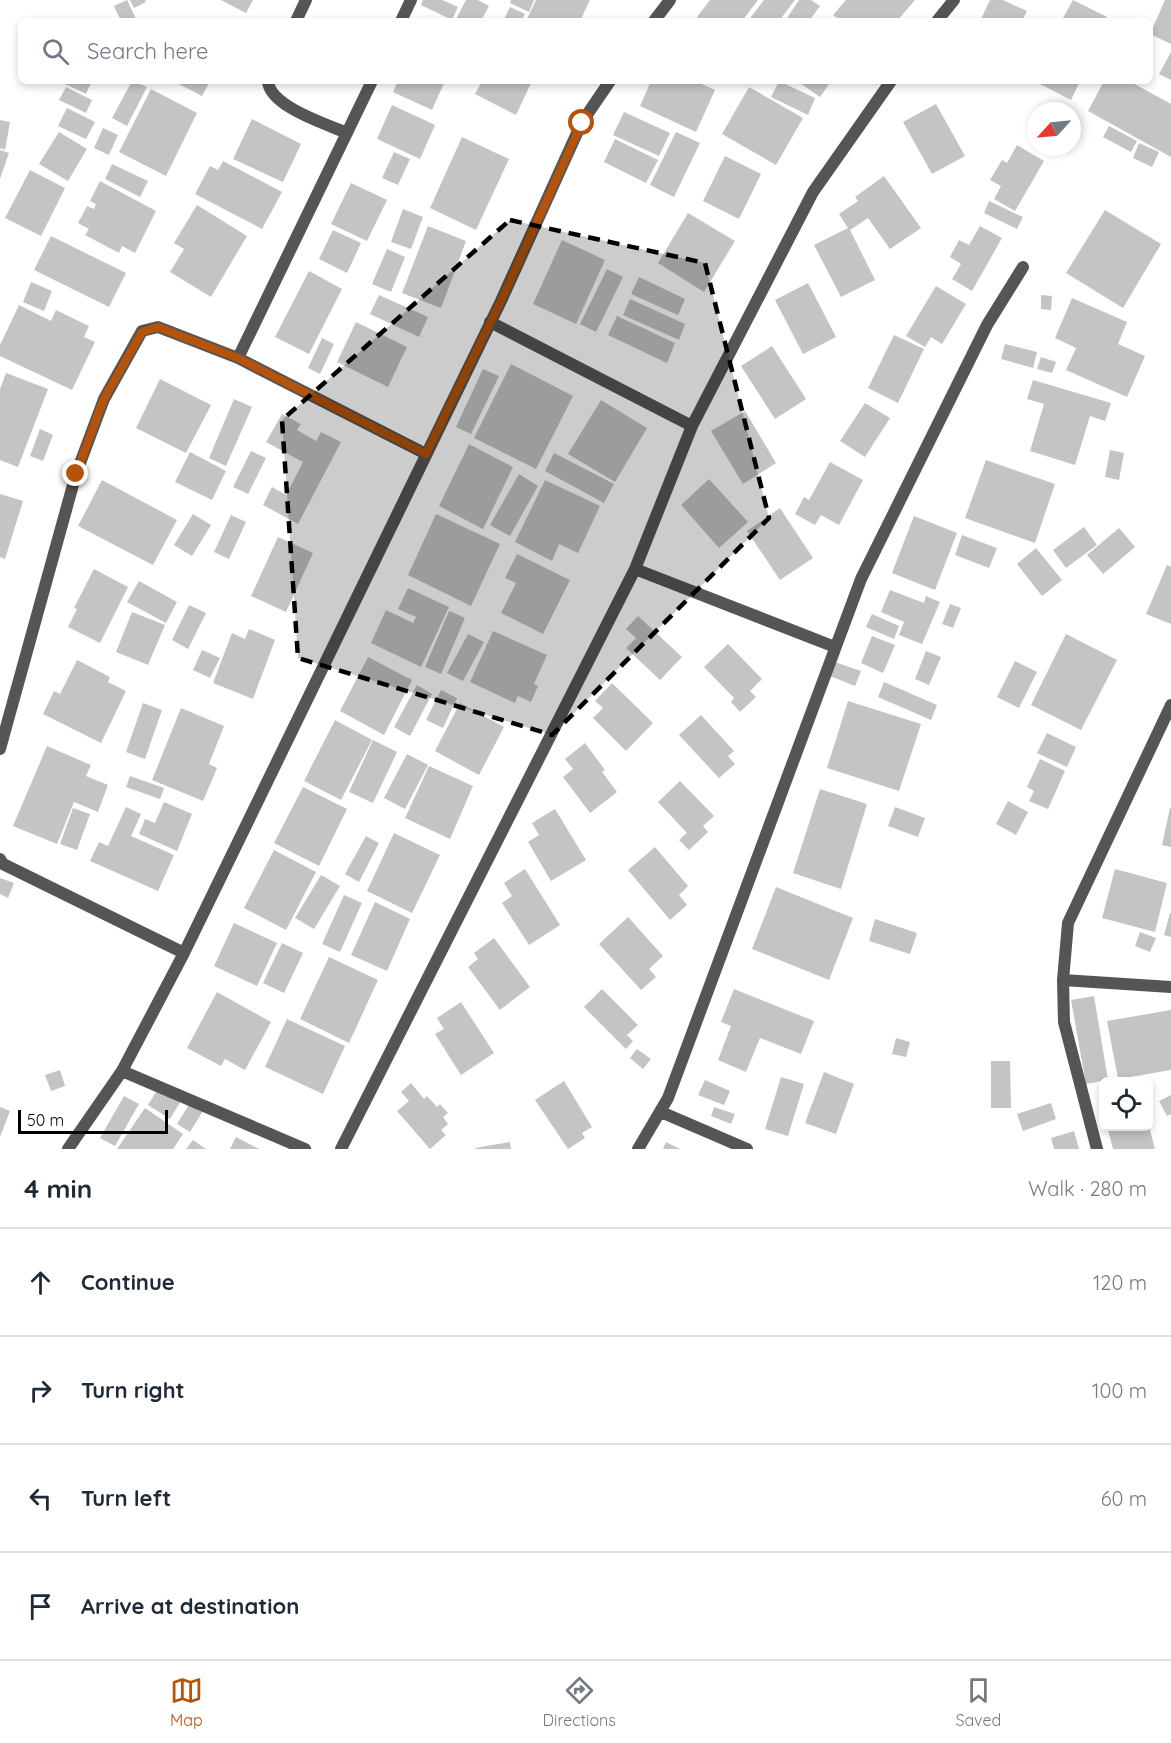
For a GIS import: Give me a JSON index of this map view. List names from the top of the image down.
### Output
{
  "scale_bar": "50 m",
  "north": "bottom left",
  "page": {
    "search": "Search here",
    "scale": "50 m",
    "heading": ["4 min", "Walk · 280 m"],
    "list": [
      ["Continue", "120 m"],
      ["Turn right", "100 m"],
      ["Turn left", "60 m"],
      "Arrive at destination"
    ],
    "nav": ["Map", "Directions", "Saved"]
  }
}
